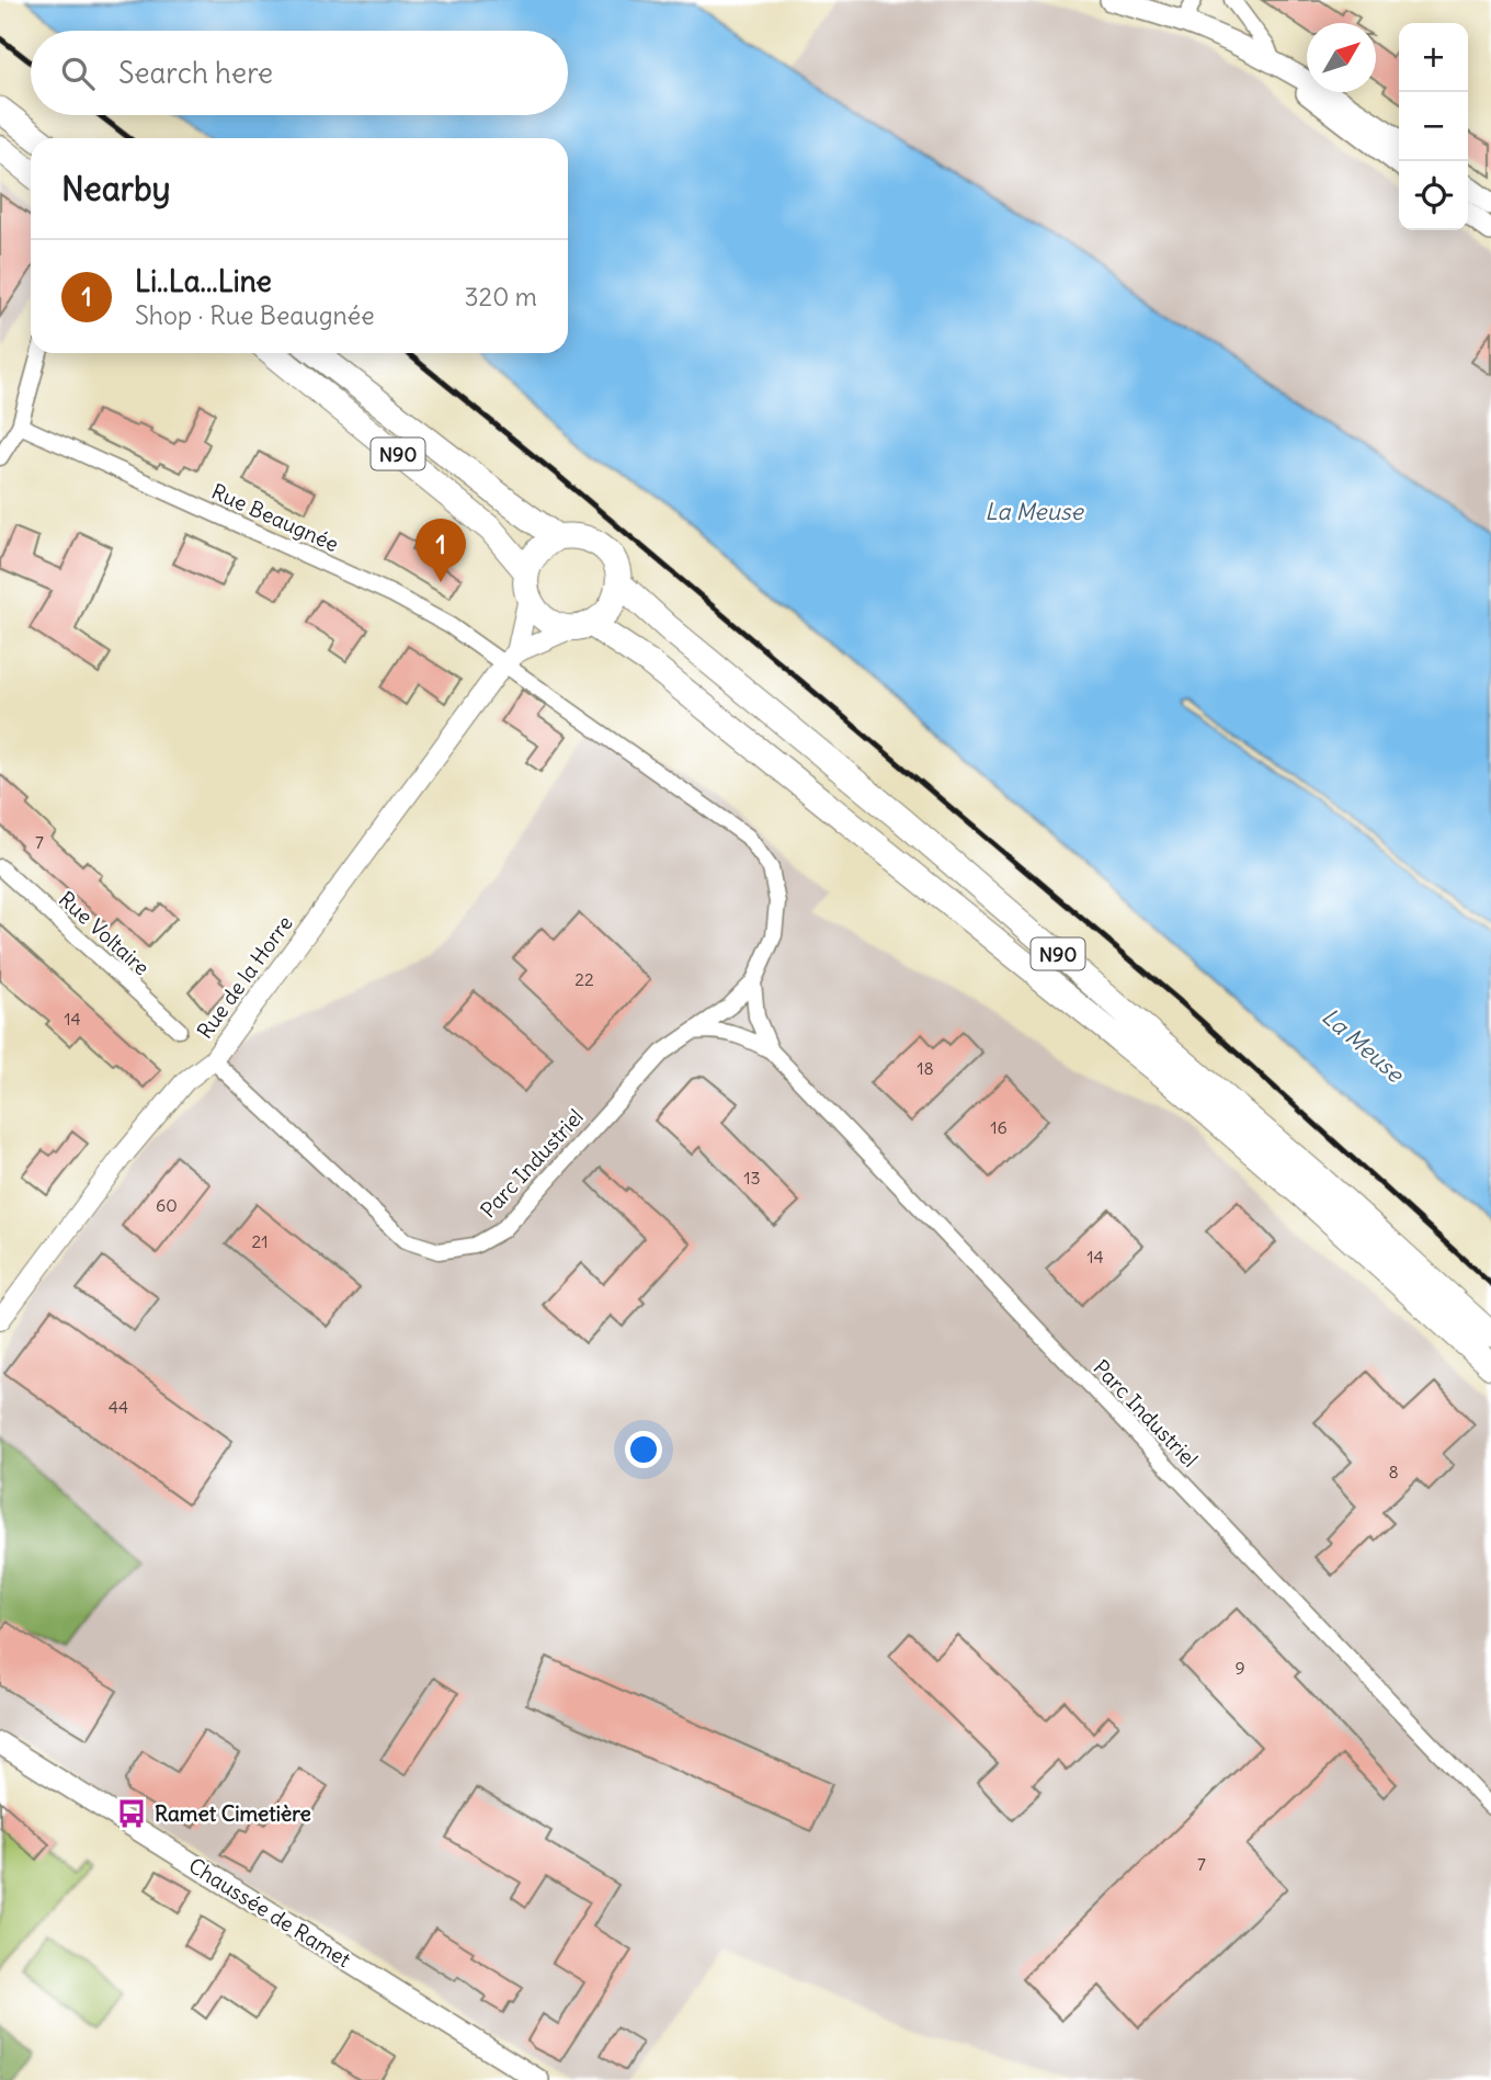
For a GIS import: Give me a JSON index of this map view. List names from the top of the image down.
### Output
{
  "streets": {
    "highway": ["N90"],
    "main road": ["Chaussée de Ramet"],
    "street": [
      "Rue Beaugnée",
      "Rue Voltaire",
      "Rue de la Horre",
      "Parc Industriel"
    ]
  },
  "crossings": [
    ["Rue Beaugnée", "Rue de la Horre"],
    ["Rue Beaugnée", "Parc Industriel"],
    ["Rue de la Horre", "Parc Industriel"]
  ],
  "water": ["La Meuse"],
  "places": {
    "bus stop": ["Ramet Cimetière"]
  },
  "house_numbers": [
    "7",
    "22",
    "14",
    "18",
    "16",
    "13",
    "60",
    "21",
    "14",
    "44",
    "8",
    "9",
    "7"
  ],
  "north": "top right",
  "page": {
    "map_buttons": ["+", "−"],
    "search": "Search here",
    "heading": "Nearby",
    "list": [
      {
        "mark": "1",
        "name": "Li..La...Line",
        "note": "Shop · Rue Beaugnée",
        "value": "320 m"
      }
    ],
    "pins": "1"
  }
}
